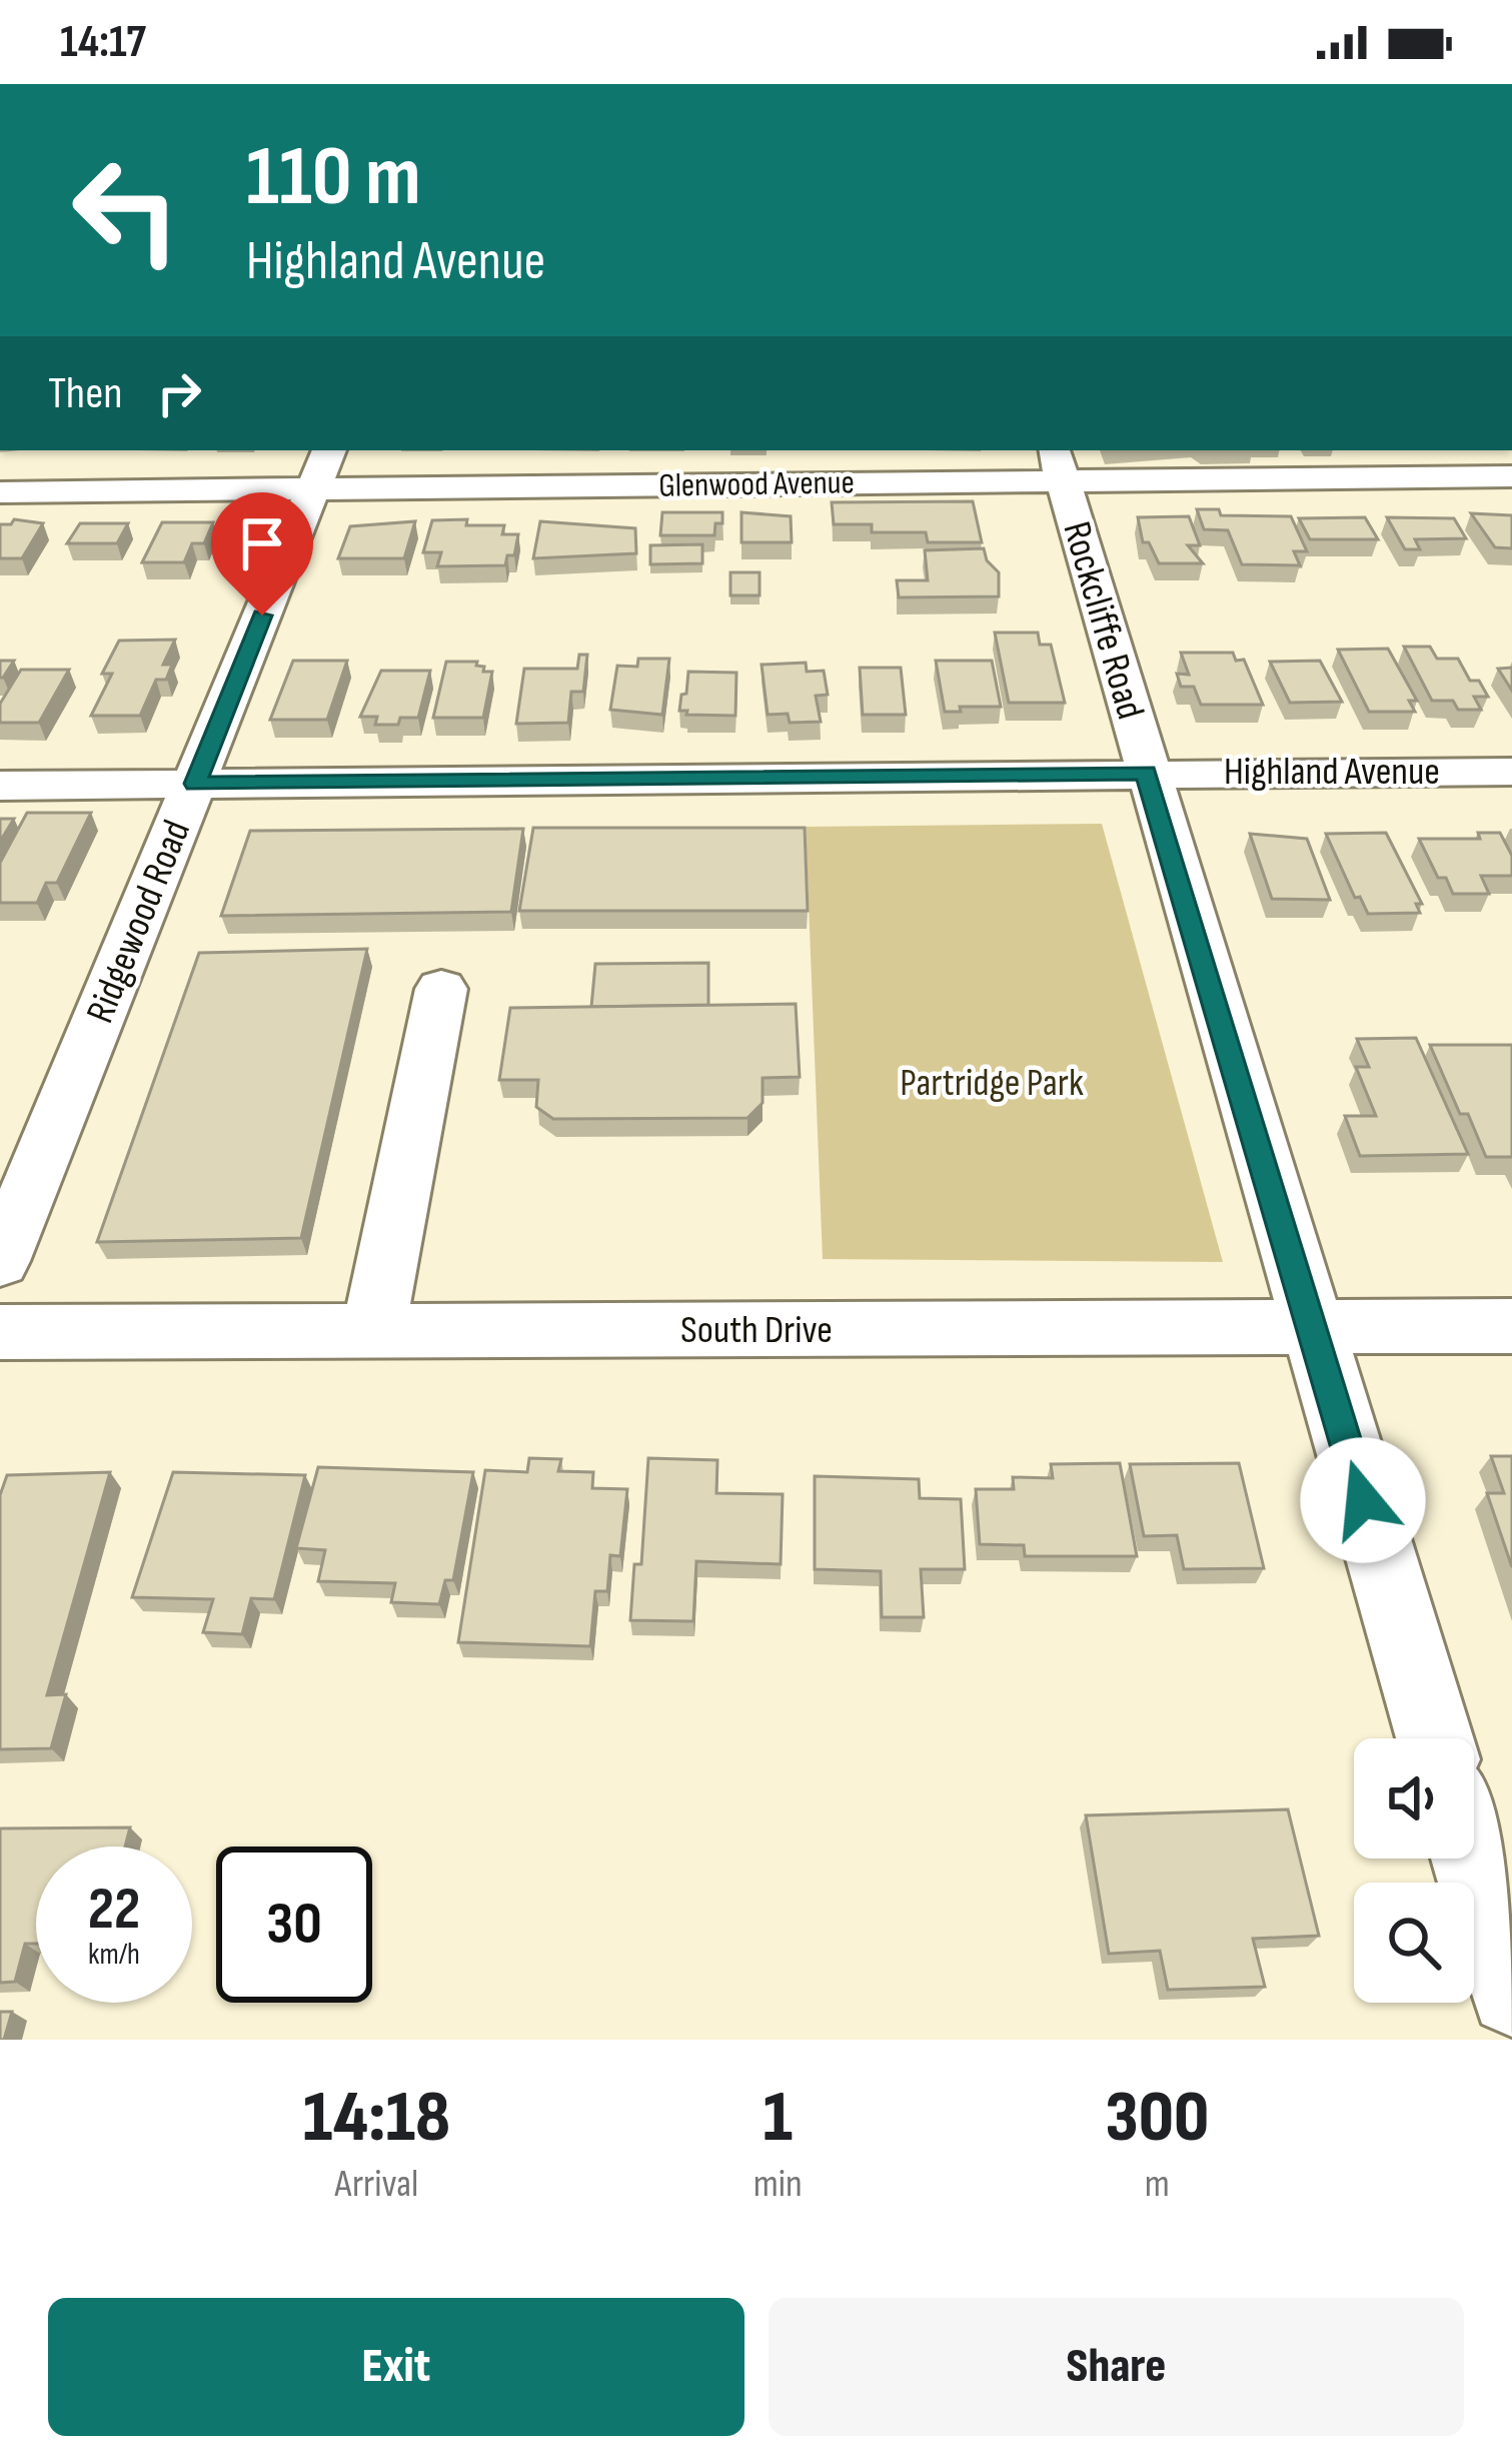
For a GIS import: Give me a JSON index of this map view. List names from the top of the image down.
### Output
{
  "streets": {
    "street": [
      "Glenwood Avenue",
      "Rockcliffe Road",
      "Highland Avenue",
      "Ridgewood Road",
      "South Drive"
    ]
  },
  "crossings": [
    ["Glenwood Avenue", "Rockcliffe Road"],
    ["Glenwood Avenue", "Ridgewood Road"],
    ["Rockcliffe Road", "Highland Avenue"],
    ["Rockcliffe Road", "South Drive"],
    ["Highland Avenue", "Ridgewood Road"]
  ],
  "parks": ["Partridge Park"],
  "page": {
    "status": "14:17",
    "turn": ["110 m", "Highland Avenue"],
    "then": "Then",
    "speed": "22 km/h",
    "limit": "30",
    "eta": [
      "14:18",
      "Arrival",
      "1",
      "min",
      "300",
      "m"
    ],
    "buttons": ["Exit", "Share"]
  }
}
